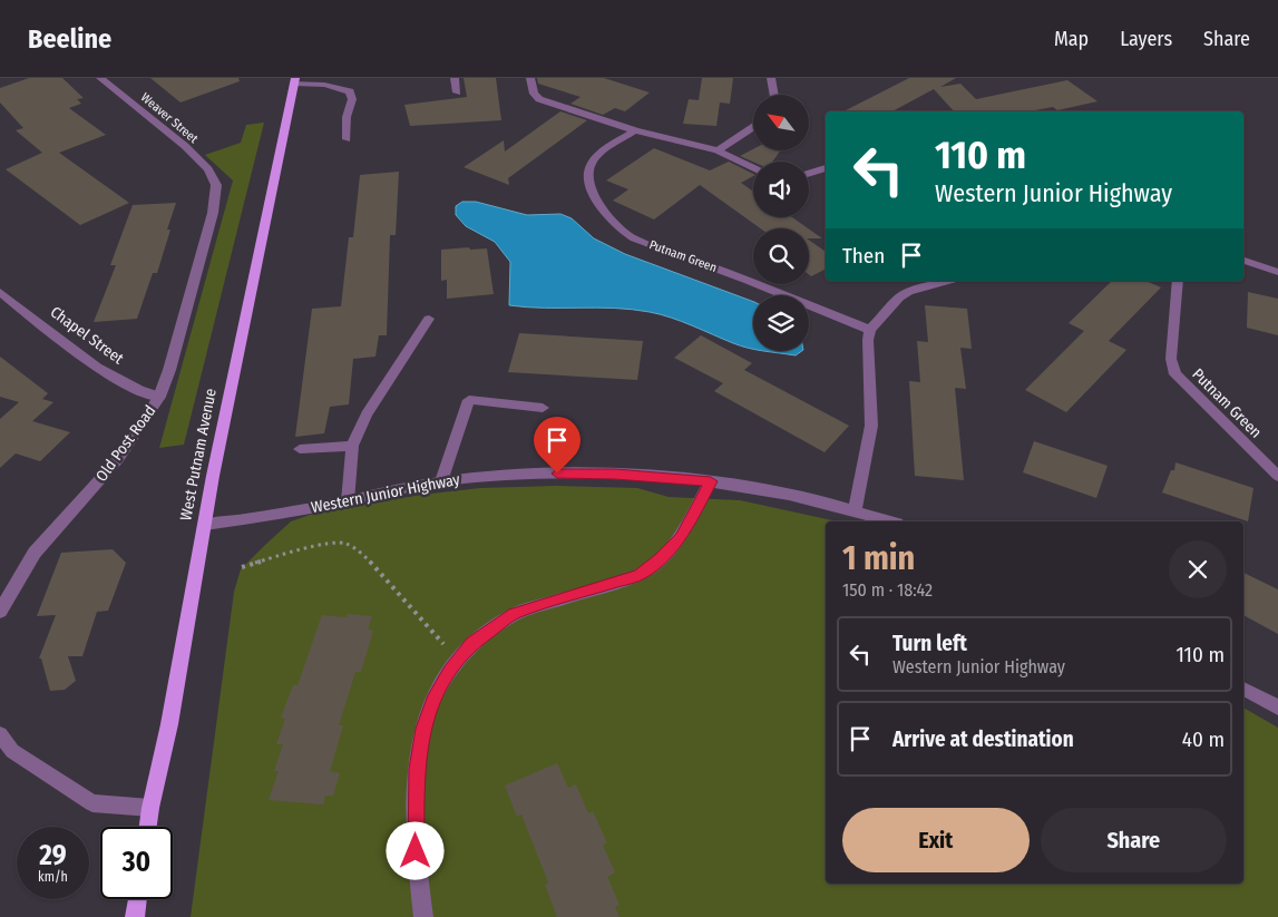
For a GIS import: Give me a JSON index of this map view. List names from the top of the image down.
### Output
{
  "streets": {
    "main road": ["West Putnam Avenue"],
    "street": [
      "Weaver Street",
      "Putnam Green",
      "Chapel Street",
      "Old Post Road",
      "Western Junior Highway"
    ]
  },
  "crossings": [
    ["Weaver Street", "Old Post Road"],
    ["Chapel Street", "Old Post Road"],
    ["West Putnam Avenue", "Western Junior Highway"]
  ],
  "north": "top left",
  "page": {
    "header": "Beeline",
    "nav": ["Map", "Layers", "Share"],
    "turn": ["110 m", "Western Junior Highway"],
    "then": "Then",
    "heading": ["1 min", "150 m · 18:42"],
    "list": [
      {
        "name": "Turn left",
        "note": "Western Junior Highway",
        "value": "110 m"
      },
      {
        "name": "Arrive at destination",
        "value": "40 m"
      }
    ],
    "buttons": ["Exit", "Share"],
    "speed": "29 km/h",
    "limit": "30"
  }
}
